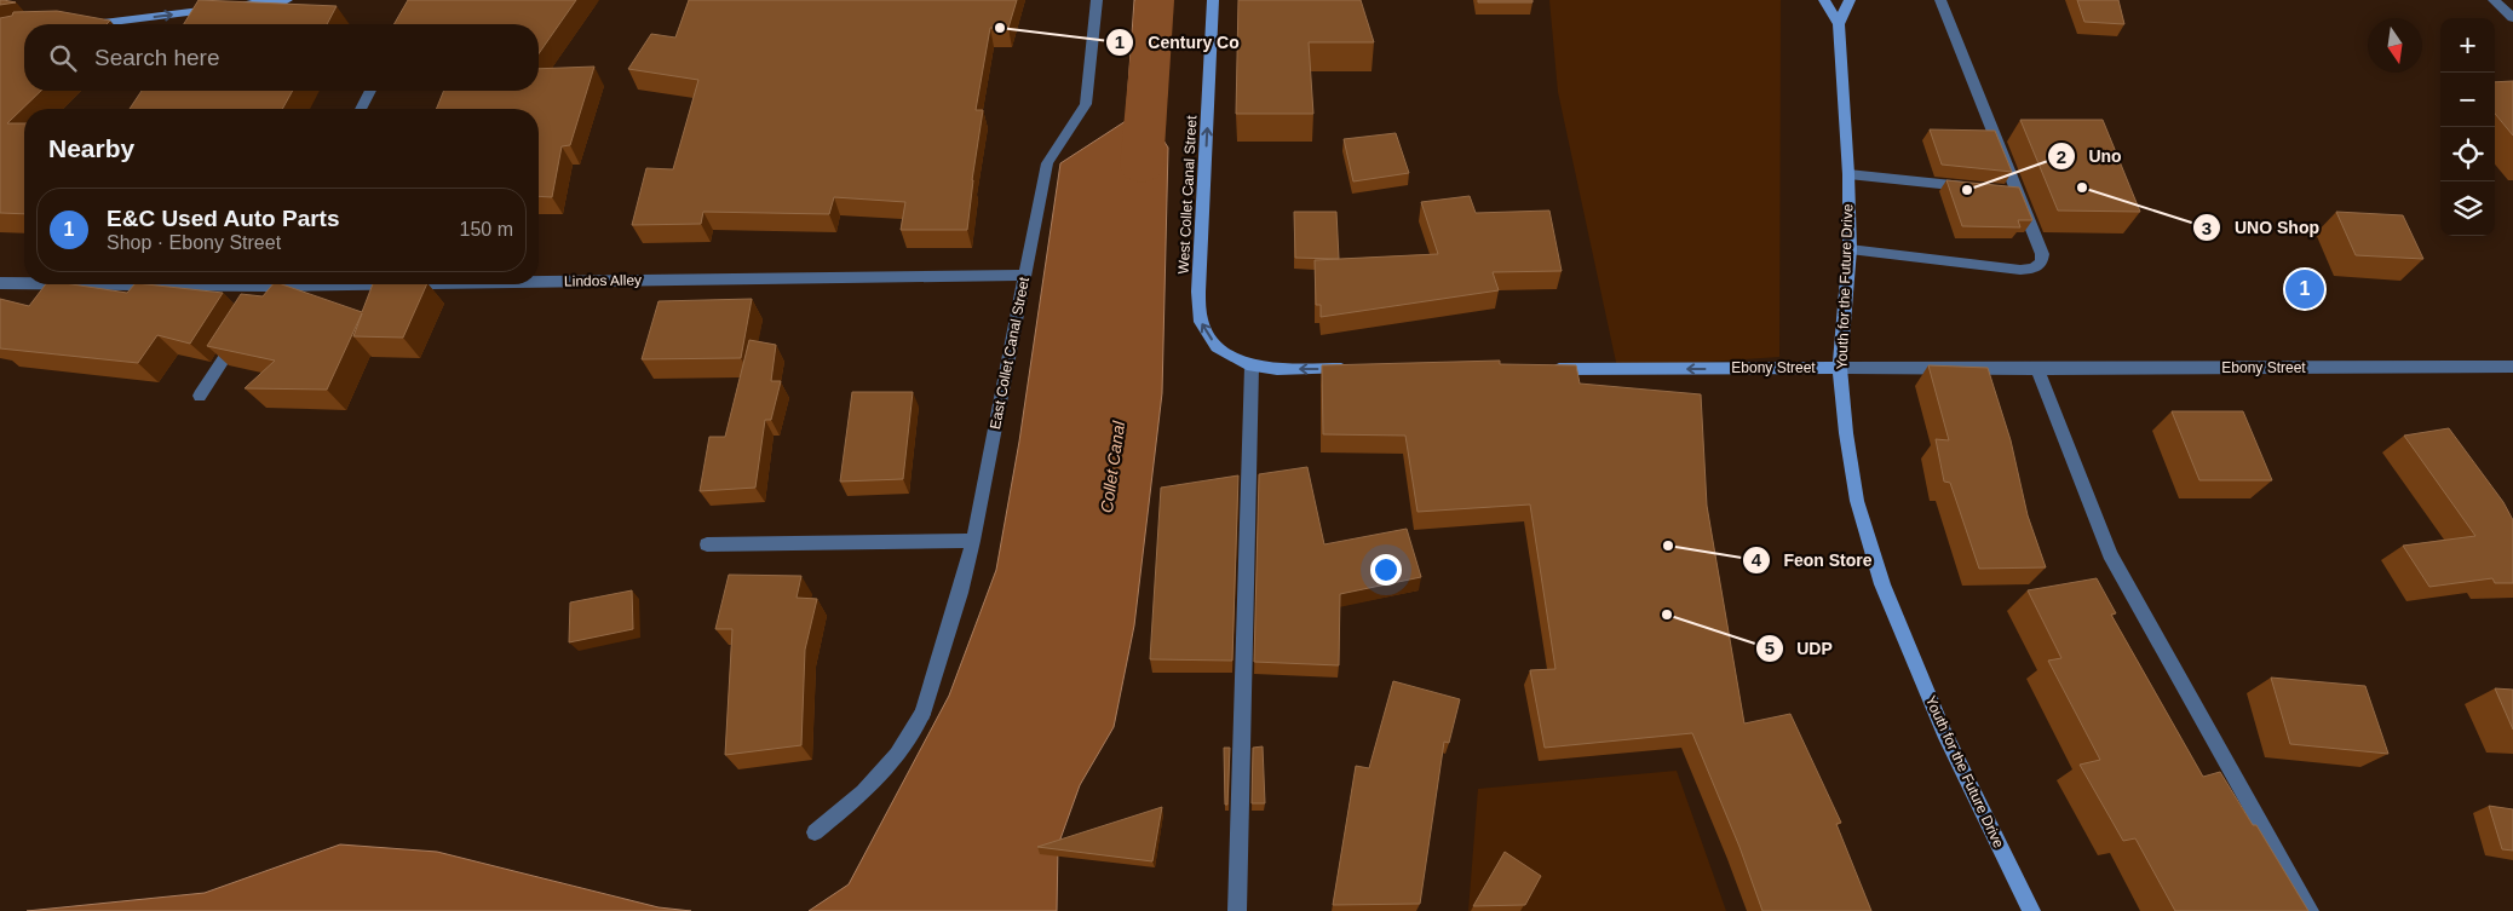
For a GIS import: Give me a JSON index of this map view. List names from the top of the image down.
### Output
{
  "streets": {
    "main road": ["West Collet Canal Street", "Youth for the Future Drive", "Ebony Street"],
    "street": ["Lindos Alley", "East Collet Canal Street"]
  },
  "crossings": [
    ["Lindos Alley", "East Collet Canal Street"],
    ["Youth for the Future Drive", "Ebony Street"]
  ],
  "one_way": ["West Collet Canal Street"],
  "water": ["Collet Canal"],
  "places": [
    "Century Co",
    "UNO Shop",
    "Uno",
    "Feon Store",
    "UDP"
  ],
  "north": "bottom",
  "page": {
    "map_buttons": ["+", "−"],
    "search": "Search here",
    "heading": "Nearby",
    "list": [
      {
        "mark": "1",
        "name": "E&C Used Auto Parts",
        "note": "Shop · Ebony Street",
        "value": "150 m"
      }
    ],
    "pins": "1"
  }
}
